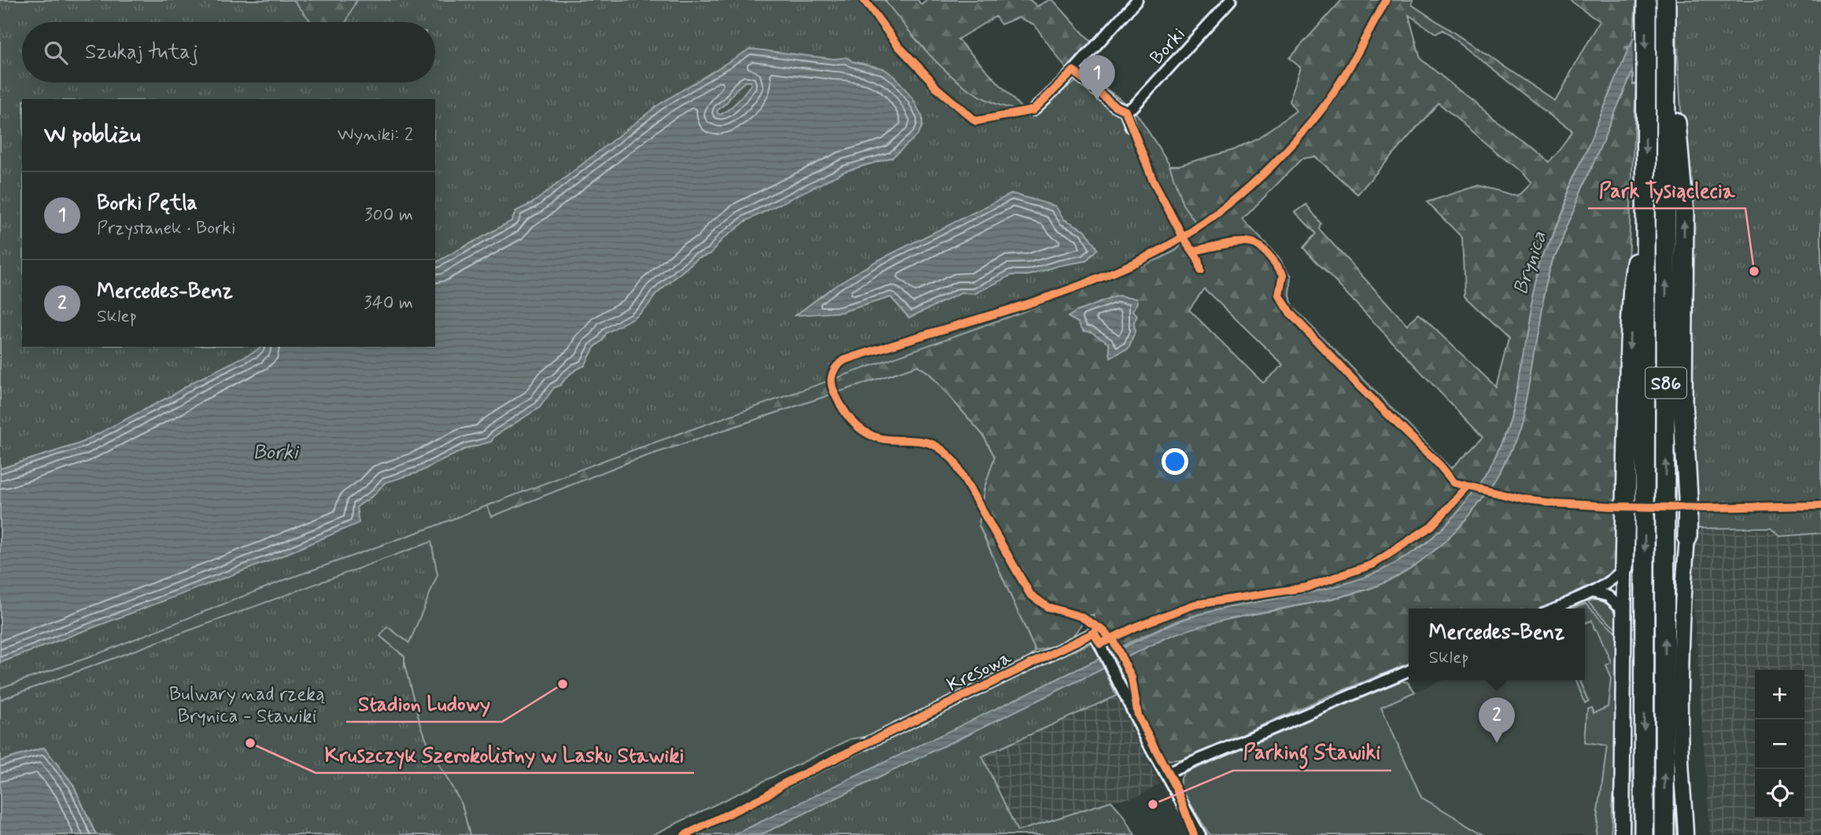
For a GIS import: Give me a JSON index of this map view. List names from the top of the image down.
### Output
{
  "streets": {
    "highway": ["S86"],
    "street": ["Borki", "Kresowa"]
  },
  "water": ["Brynica", "Borki"],
  "parks": ["Bulwary nad rzeką Brynica - Stawiki"],
  "places": [
    "Park Tysiąclecia",
    "Stadion Ludowy",
    "Kruszczyk Szerokolistny w Lasku Stawiki",
    "Parking Stawiki"
  ],
  "page": {
    "search": "Szukaj tutaj",
    "pins": ["1", "2"],
    "heading": ["W pobliżu", "Wyniki: 2"],
    "list": [
      {
        "mark": "1",
        "name": "Borki Pętla",
        "note": "Przystanek · Borki",
        "value": "300 m"
      },
      {
        "mark": "2",
        "name": "Mercedes-Benz",
        "note": "Sklep",
        "value": "340 m"
      }
    ],
    "popup": ["Mercedes-Benz", "Sklep"],
    "map_buttons": ["+", "−"]
  }
}
